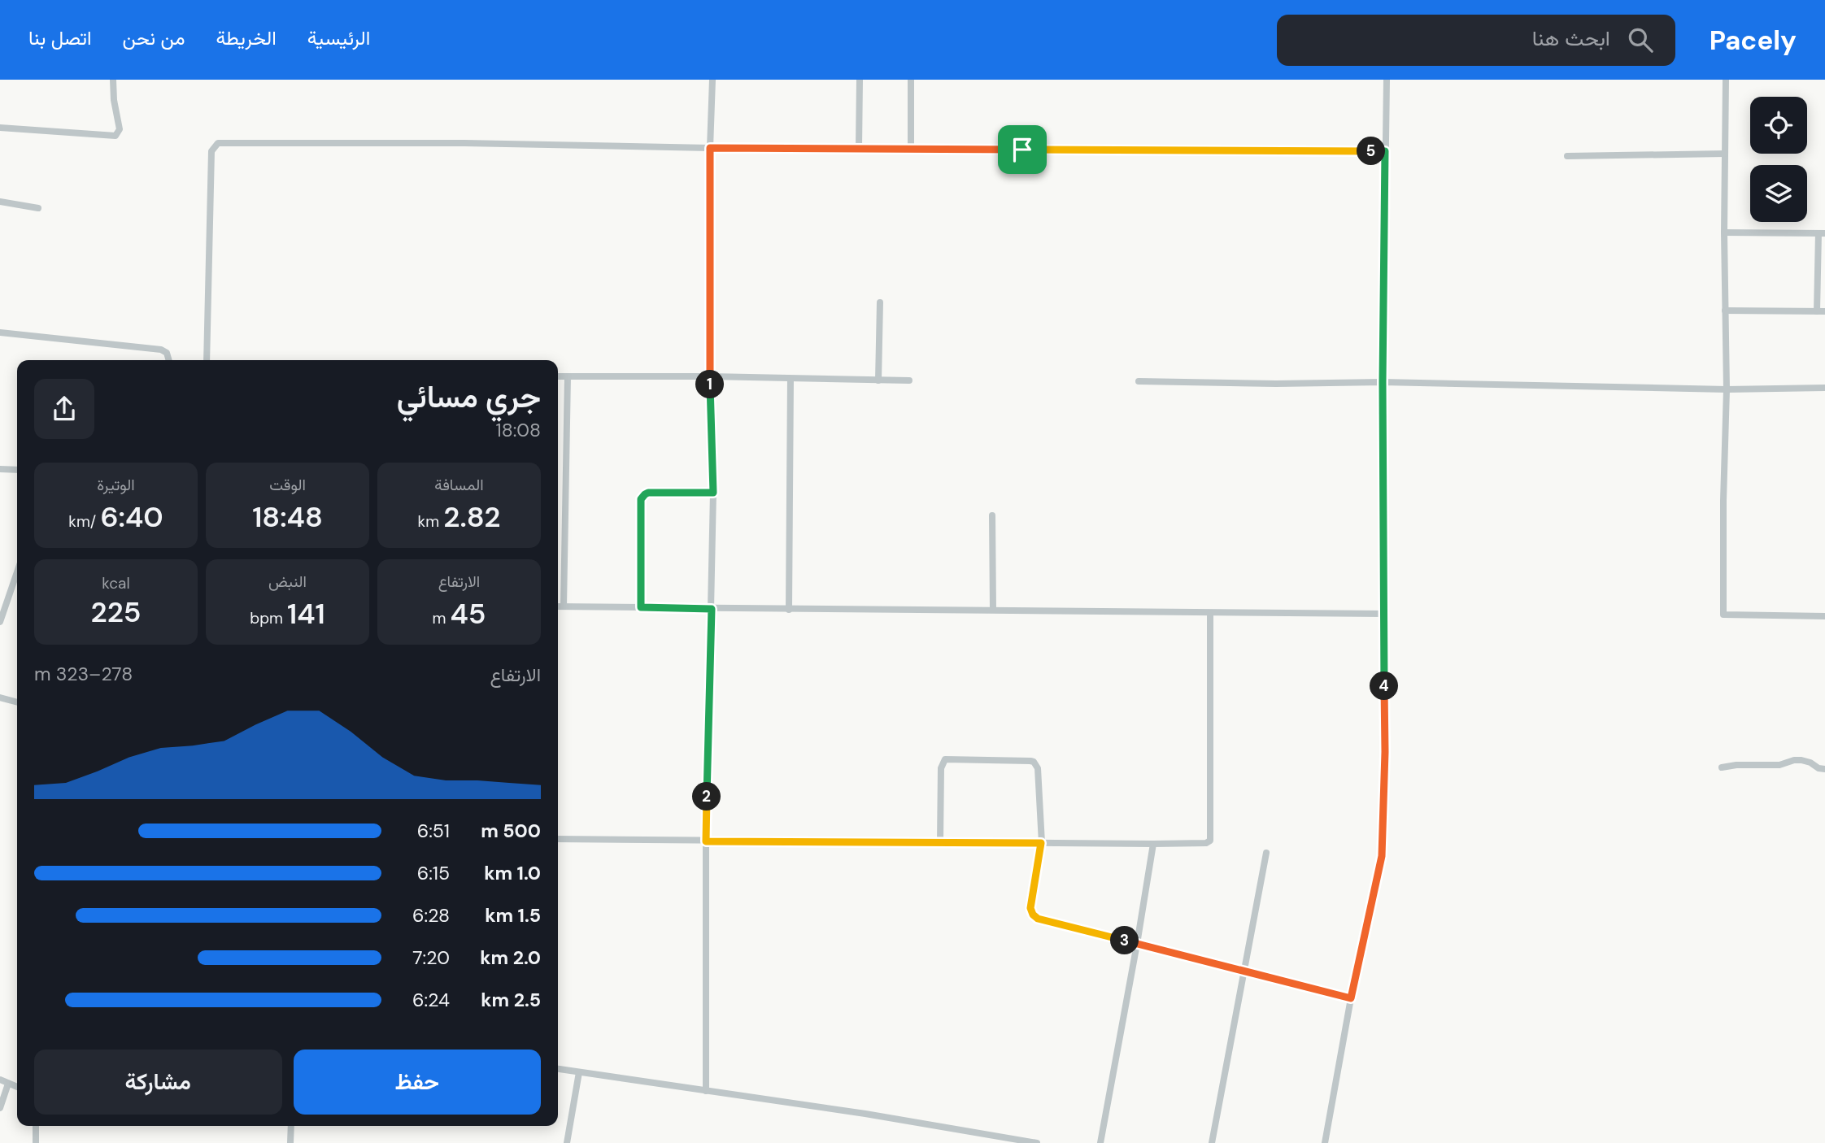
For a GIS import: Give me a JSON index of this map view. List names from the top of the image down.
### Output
{
  "page": {
    "header": "Pacely",
    "search": "ابحث هنا",
    "nav": [
      "الرئيسية",
      "الخريطة",
      "من نحن",
      "اتصل بنا"
    ],
    "pins": [
      "5",
      "1",
      "4",
      "2",
      "3"
    ],
    "heading": ["جري مسائي", "18:08"],
    "stats": [
      ["المسافة", "2.82 km"],
      ["الوقت", "18:48"],
      ["الوتيرة", "6:40 /km"],
      ["الارتفاع", "45 m"],
      ["النبض", "141 bpm"],
      ["kcal", "225"]
    ],
    "chart": ["الارتفاع", "278–323 m"],
    "list": [
      {
        "name": "500 m",
        "note": "6:51"
      },
      {
        "name": "1.0 km",
        "note": "6:15"
      },
      {
        "name": "1.5 km",
        "note": "6:28"
      },
      {
        "name": "2.0 km",
        "note": "7:20"
      },
      {
        "name": "2.5 km",
        "note": "6:24"
      }
    ],
    "buttons": ["حفظ", "مشاركة"]
  }
}
